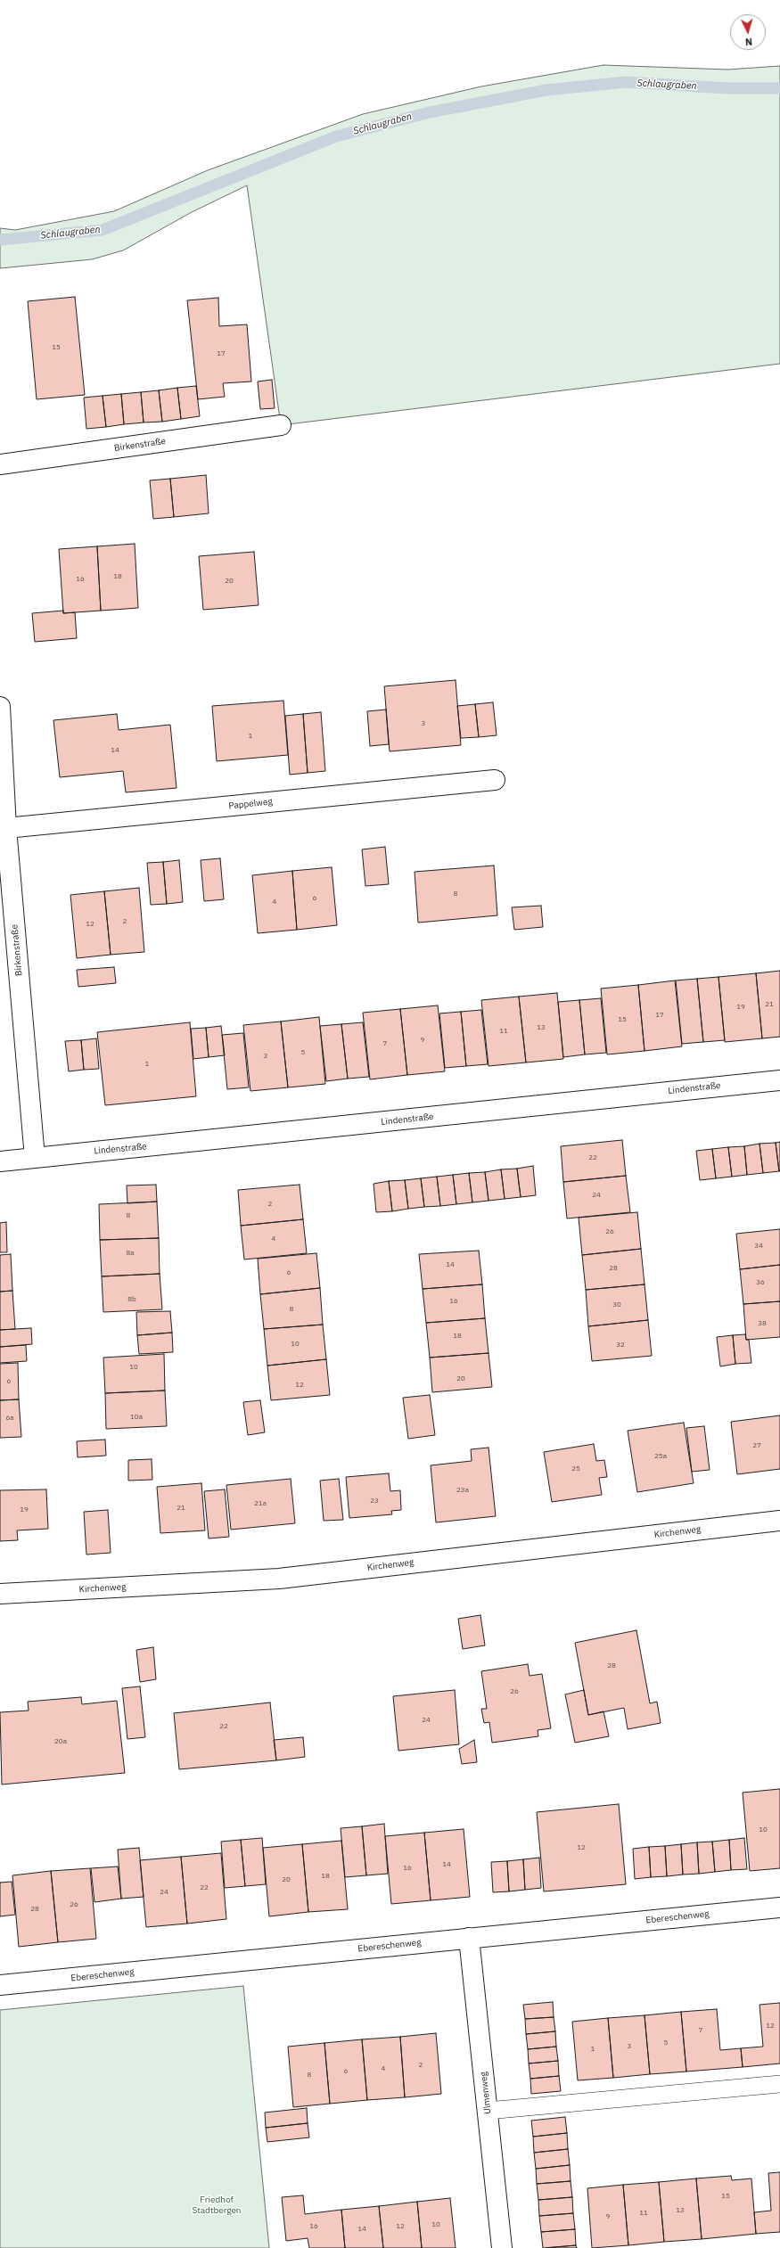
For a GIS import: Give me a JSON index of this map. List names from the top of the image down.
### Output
{
  "streets": {
    "street": [
      "Birkenstraße",
      "Pappelweg",
      "Lindenstraße",
      "Kirchenweg",
      "Ebereschenweg",
      "Ulmenweg"
    ]
  },
  "crossings": [
    ["Birkenstraße", "Pappelweg"],
    ["Birkenstraße", "Lindenstraße"],
    ["Ebereschenweg", "Ulmenweg"]
  ],
  "water": ["Schlaugraben"],
  "parks": ["Friedhof Stadtbergen"],
  "house_numbers": [
    "15",
    "17",
    "18",
    "16",
    "20",
    "3",
    "1",
    "14",
    "8",
    "6",
    "4",
    "2",
    "12",
    "21",
    "19",
    "17",
    "15",
    "13",
    "11",
    "9",
    "7",
    "5",
    "3",
    "1",
    "22",
    "24",
    "2",
    "8",
    "26",
    "4",
    "34",
    "8a",
    "14",
    "28",
    "6",
    "36",
    "8b",
    "16",
    "30",
    "8",
    "38",
    "18",
    "10",
    "32",
    "10",
    "20",
    "6",
    "12",
    "10a",
    "6a",
    "27",
    "25a",
    "25",
    "23a",
    "23",
    "21a",
    "21",
    "19",
    "28",
    "26",
    "24",
    "22",
    "20a",
    "10",
    "12",
    "14",
    "16",
    "18",
    "20",
    "22",
    "24",
    "26",
    "28",
    "12",
    "7",
    "5",
    "3",
    "1",
    "2",
    "4",
    "6",
    "8",
    "15",
    "13",
    "11",
    "9",
    "10",
    "16",
    "12",
    "14"
  ],
  "north": "bottom"
}
